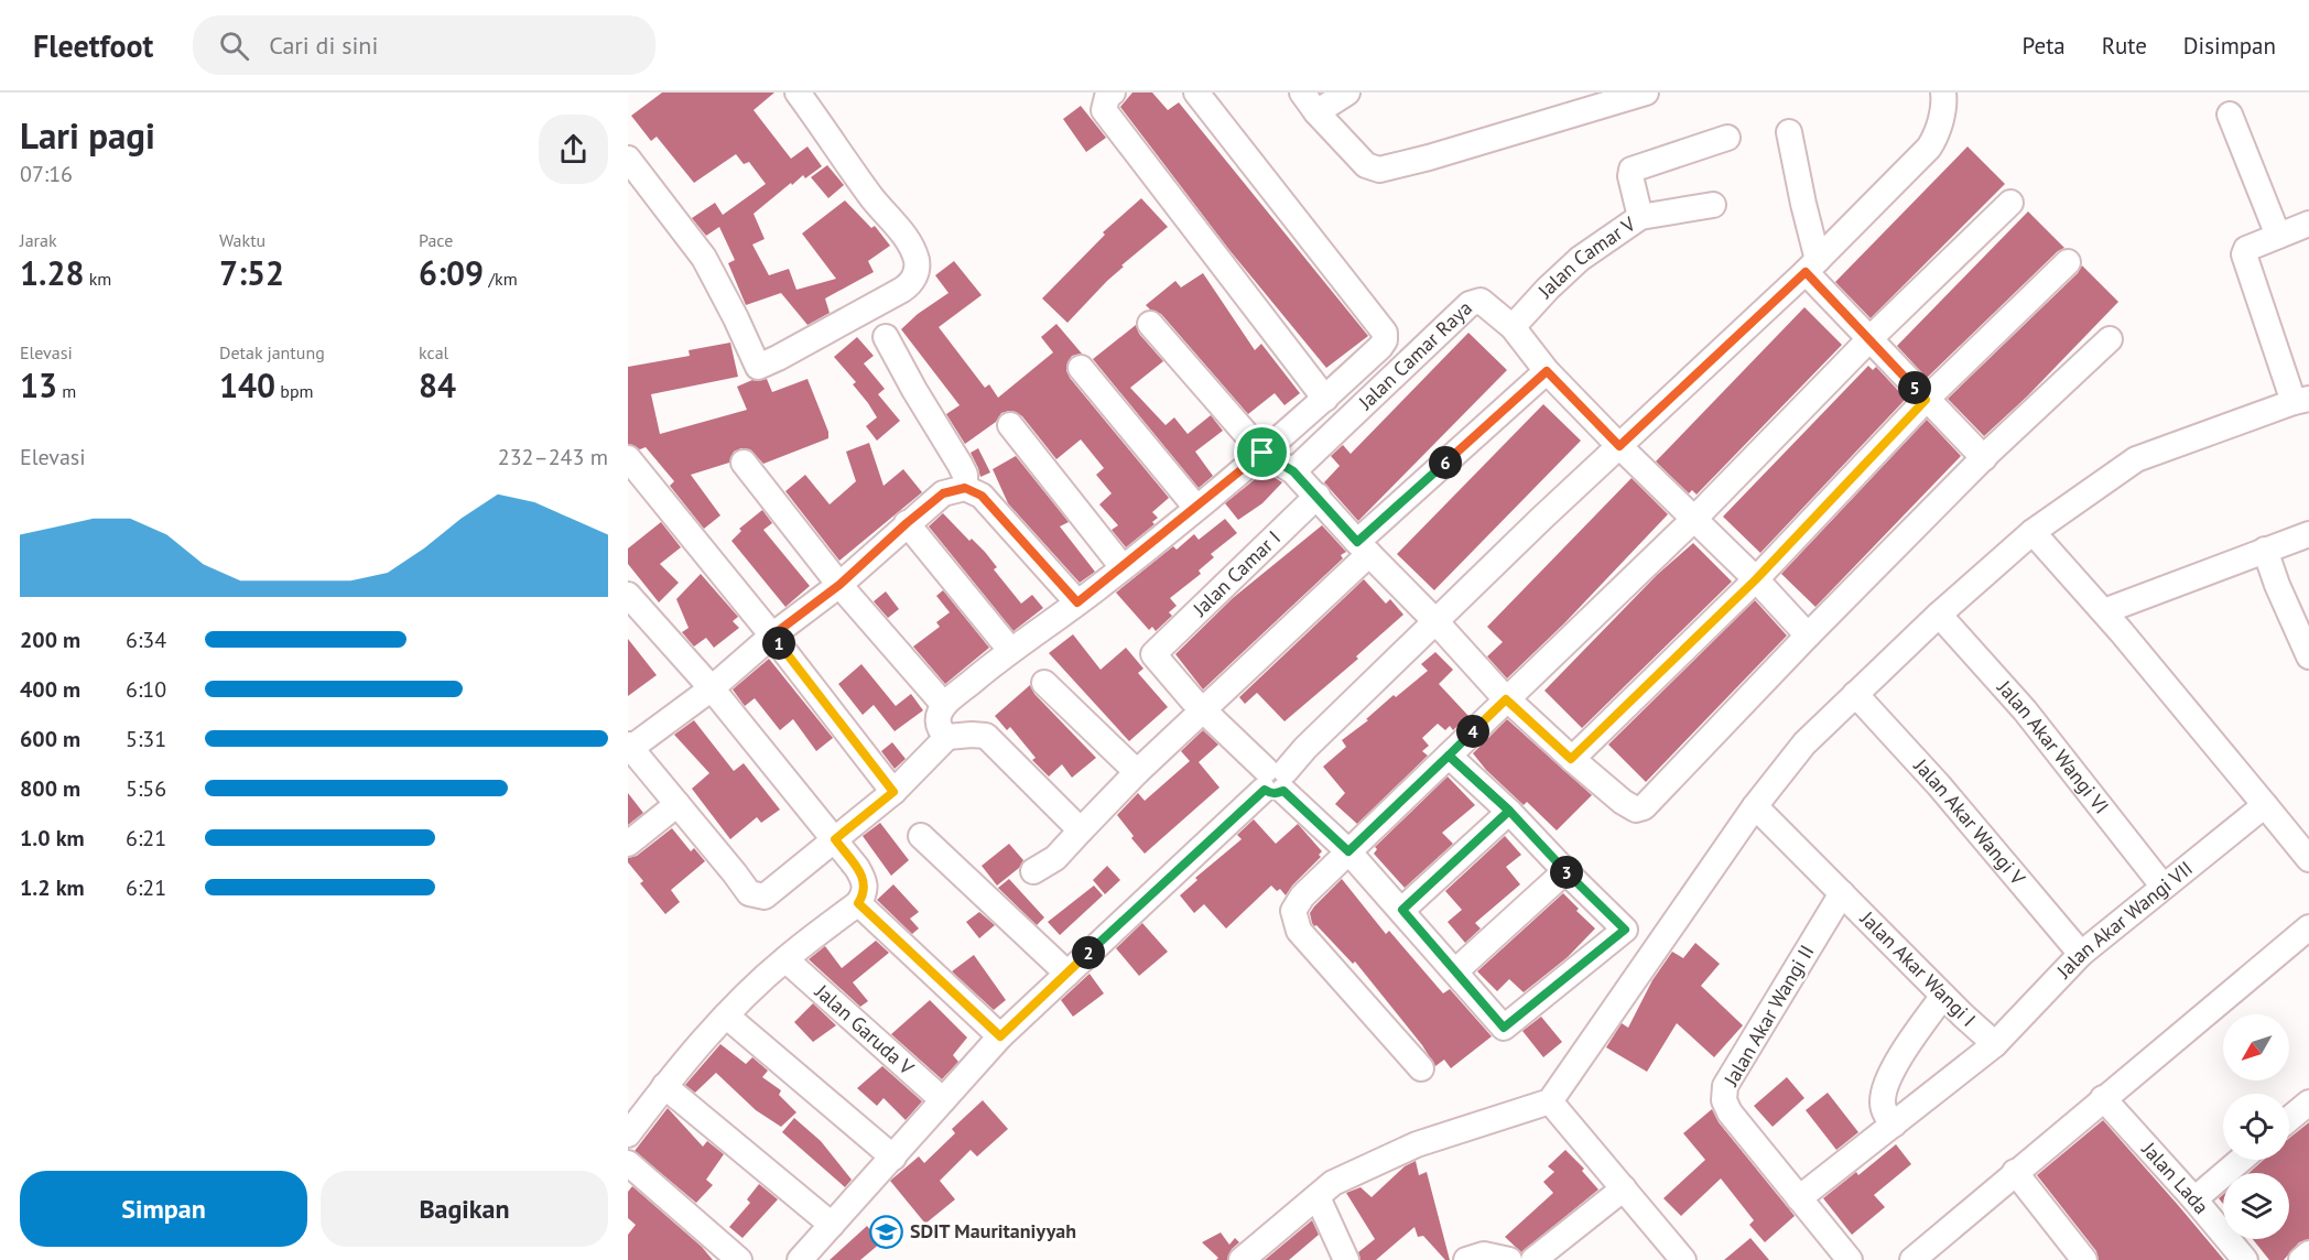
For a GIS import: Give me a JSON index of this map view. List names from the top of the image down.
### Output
{
  "streets": {
    "street": [
      "Jalan Camar V",
      "Jalan Camar Raya",
      "Jalan Camar I",
      "Jalan Akar Wangi VI",
      "Jalan Akar Wangi V",
      "Jalan Akar Wangi VII",
      "Jalan Akar Wangi I",
      "Jalan Akar Wangi II",
      "Jalan Garuda V",
      "Jalan Lada"
    ]
  },
  "crossings": [
    ["Jalan Camar V", "Jalan Camar Raya"],
    ["Jalan Akar Wangi VI", "Jalan Akar Wangi VII"],
    ["Jalan Akar Wangi V", "Jalan Akar Wangi VII"],
    ["Jalan Akar Wangi VII", "Jalan Akar Wangi I"],
    ["Jalan Akar Wangi VII", "Jalan Akar Wangi II"],
    ["Jalan Akar Wangi I", "Jalan Akar Wangi II"]
  ],
  "places": {
    "school or university": ["SDIT Mauritaniyyah"]
  },
  "north": "bottom left",
  "page": {
    "header": "Fleetfoot",
    "search": "Cari di sini",
    "nav": ["Peta", "Rute", "Disimpan"],
    "heading": ["Lari pagi", "07:16"],
    "stats": [
      ["Jarak", "1.28 km"],
      ["Waktu", "7:52"],
      ["Pace", "6:09 /km"],
      ["Elevasi", "13 m"],
      ["Detak jantung", "140 bpm"],
      ["kcal", "84"]
    ],
    "pins": [
      "5",
      "6",
      "1",
      "4",
      "3",
      "2"
    ],
    "chart": ["Elevasi", "232–243 m"],
    "list": [
      {
        "name": "200 m",
        "note": "6:34"
      },
      {
        "name": "400 m",
        "note": "6:10"
      },
      {
        "name": "600 m",
        "note": "5:31"
      },
      {
        "name": "800 m",
        "note": "5:56"
      },
      {
        "name": "1.0 km",
        "note": "6:21"
      },
      {
        "name": "1.2 km",
        "note": "6:21"
      }
    ],
    "buttons": ["Simpan", "Bagikan"]
  }
}
